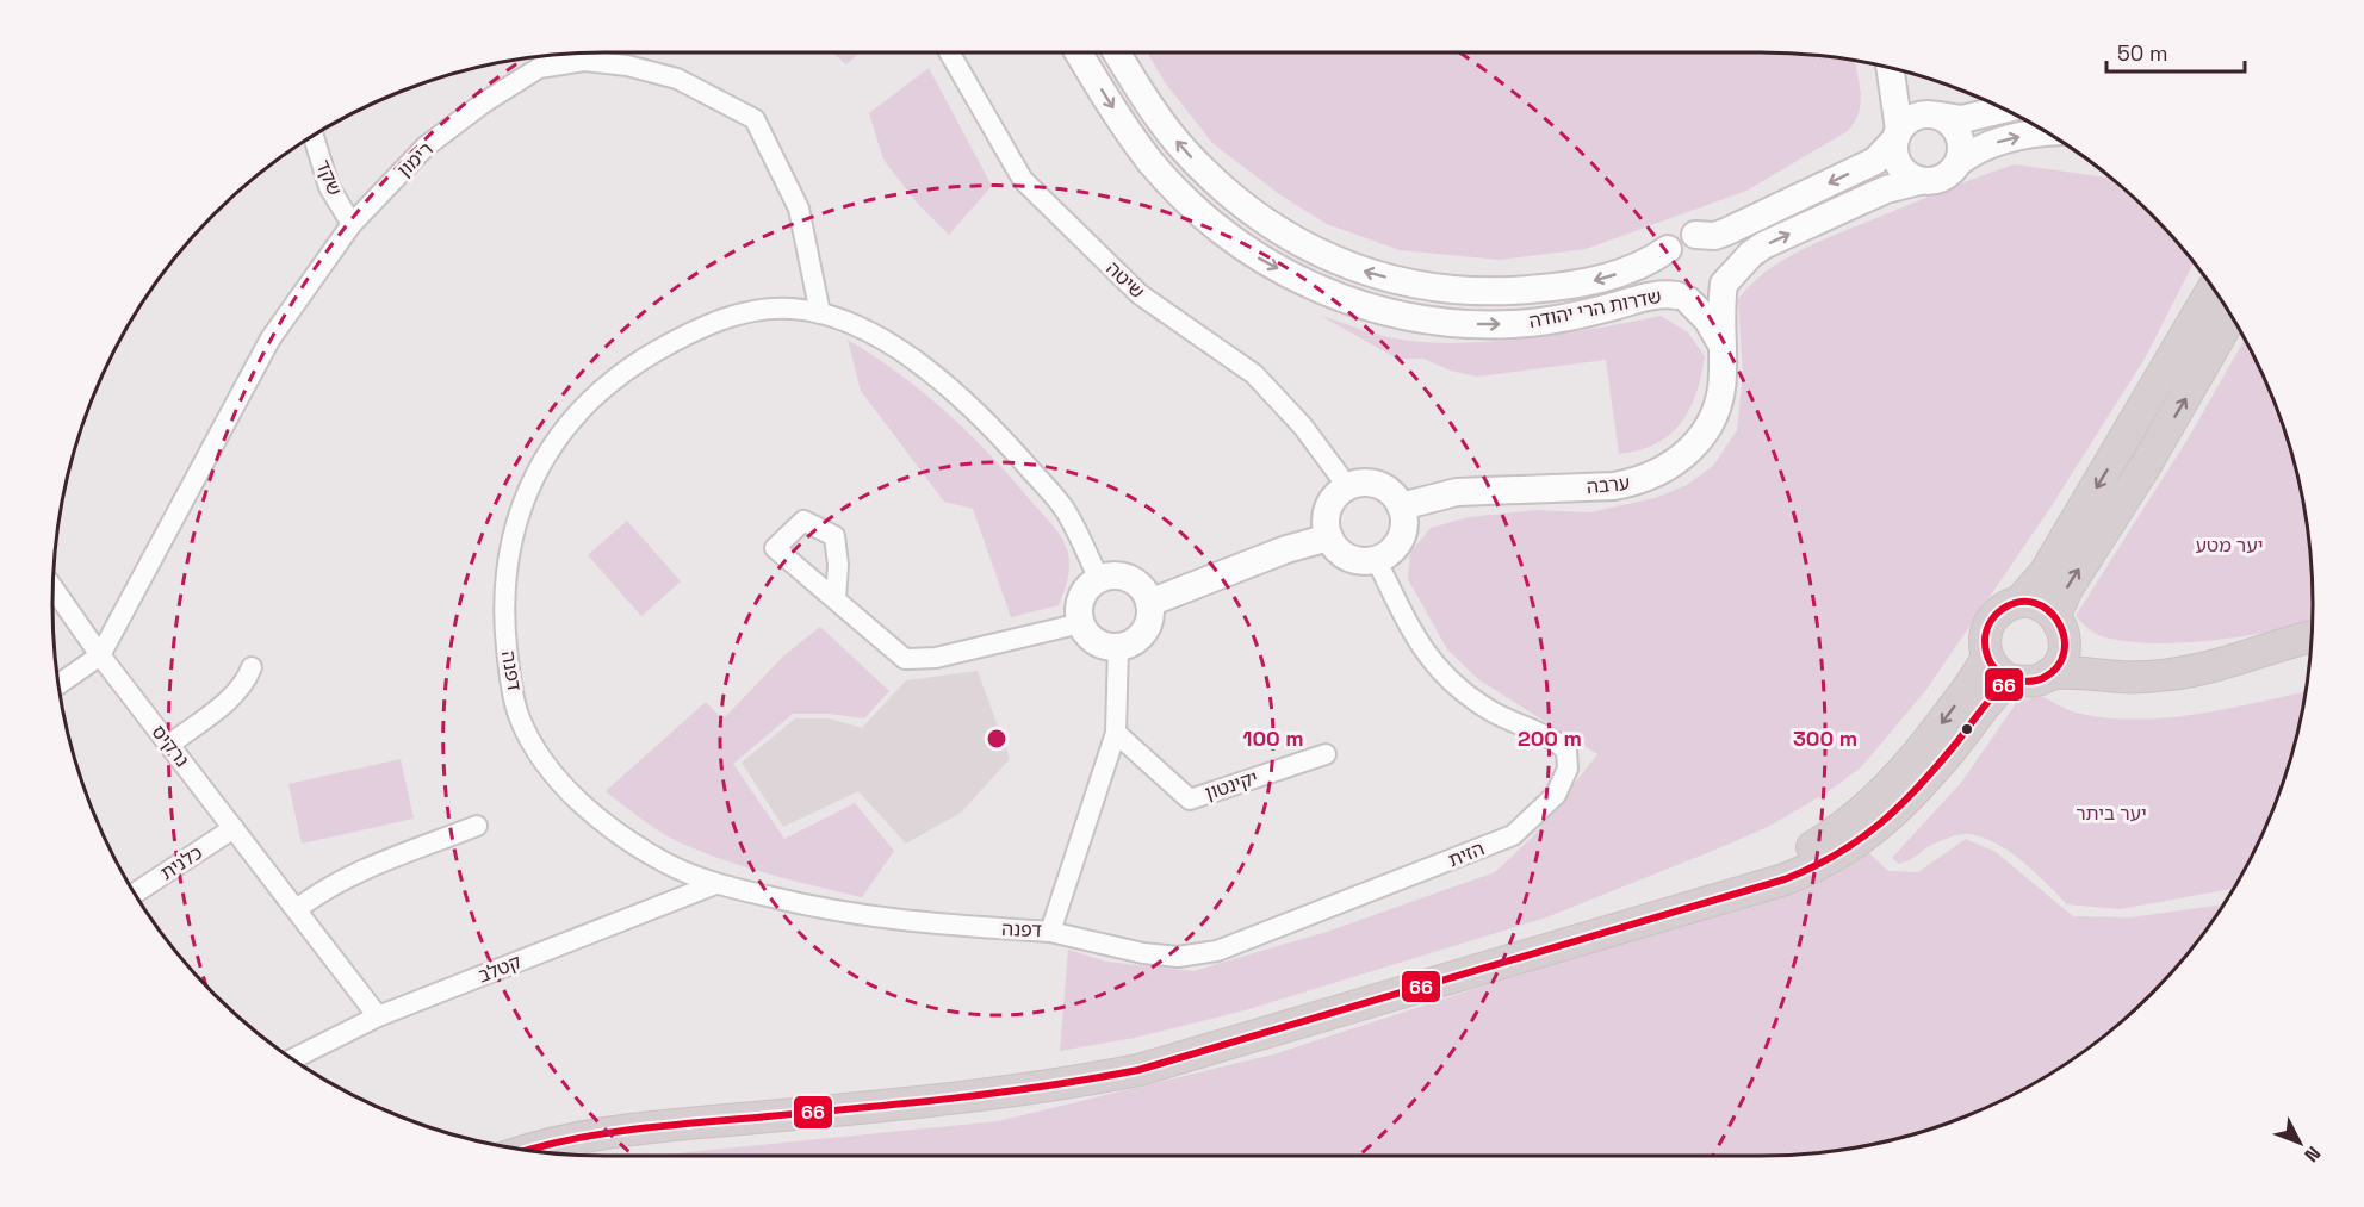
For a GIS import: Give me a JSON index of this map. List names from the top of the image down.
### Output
{
  "streets": {
    "street": [
      "רימון",
      "שקד",
      "שיטה",
      "שדרות הרי יהודה",
      "ערבה",
      "דפנה",
      "נרקיס",
      "יקינטון",
      "הזית",
      "כלנית",
      "קטלב"
    ]
  },
  "crossings": [
    ["רימון", "שקד"],
    ["רימון", "דפנה"],
    ["רימון", "נרקיס"],
    ["שיטה", "ערבה"],
    ["שיטה", "הזית"],
    ["שדרות הרי יהודה", "ערבה"],
    ["ערבה", "הזית"],
    ["דפנה", "יקינטון"],
    ["דפנה", "הזית"],
    ["דפנה", "קטלב"],
    ["נרקיס", "כלנית"],
    ["נרקיס", "קטלב"]
  ],
  "parks": ["יער מטע", "יער ביתר"],
  "lines": ["transit line 66"],
  "scale_bar": "50 m",
  "north": "bottom right",
  "rings": ["100 m", "200 m", "300 m"]
}
